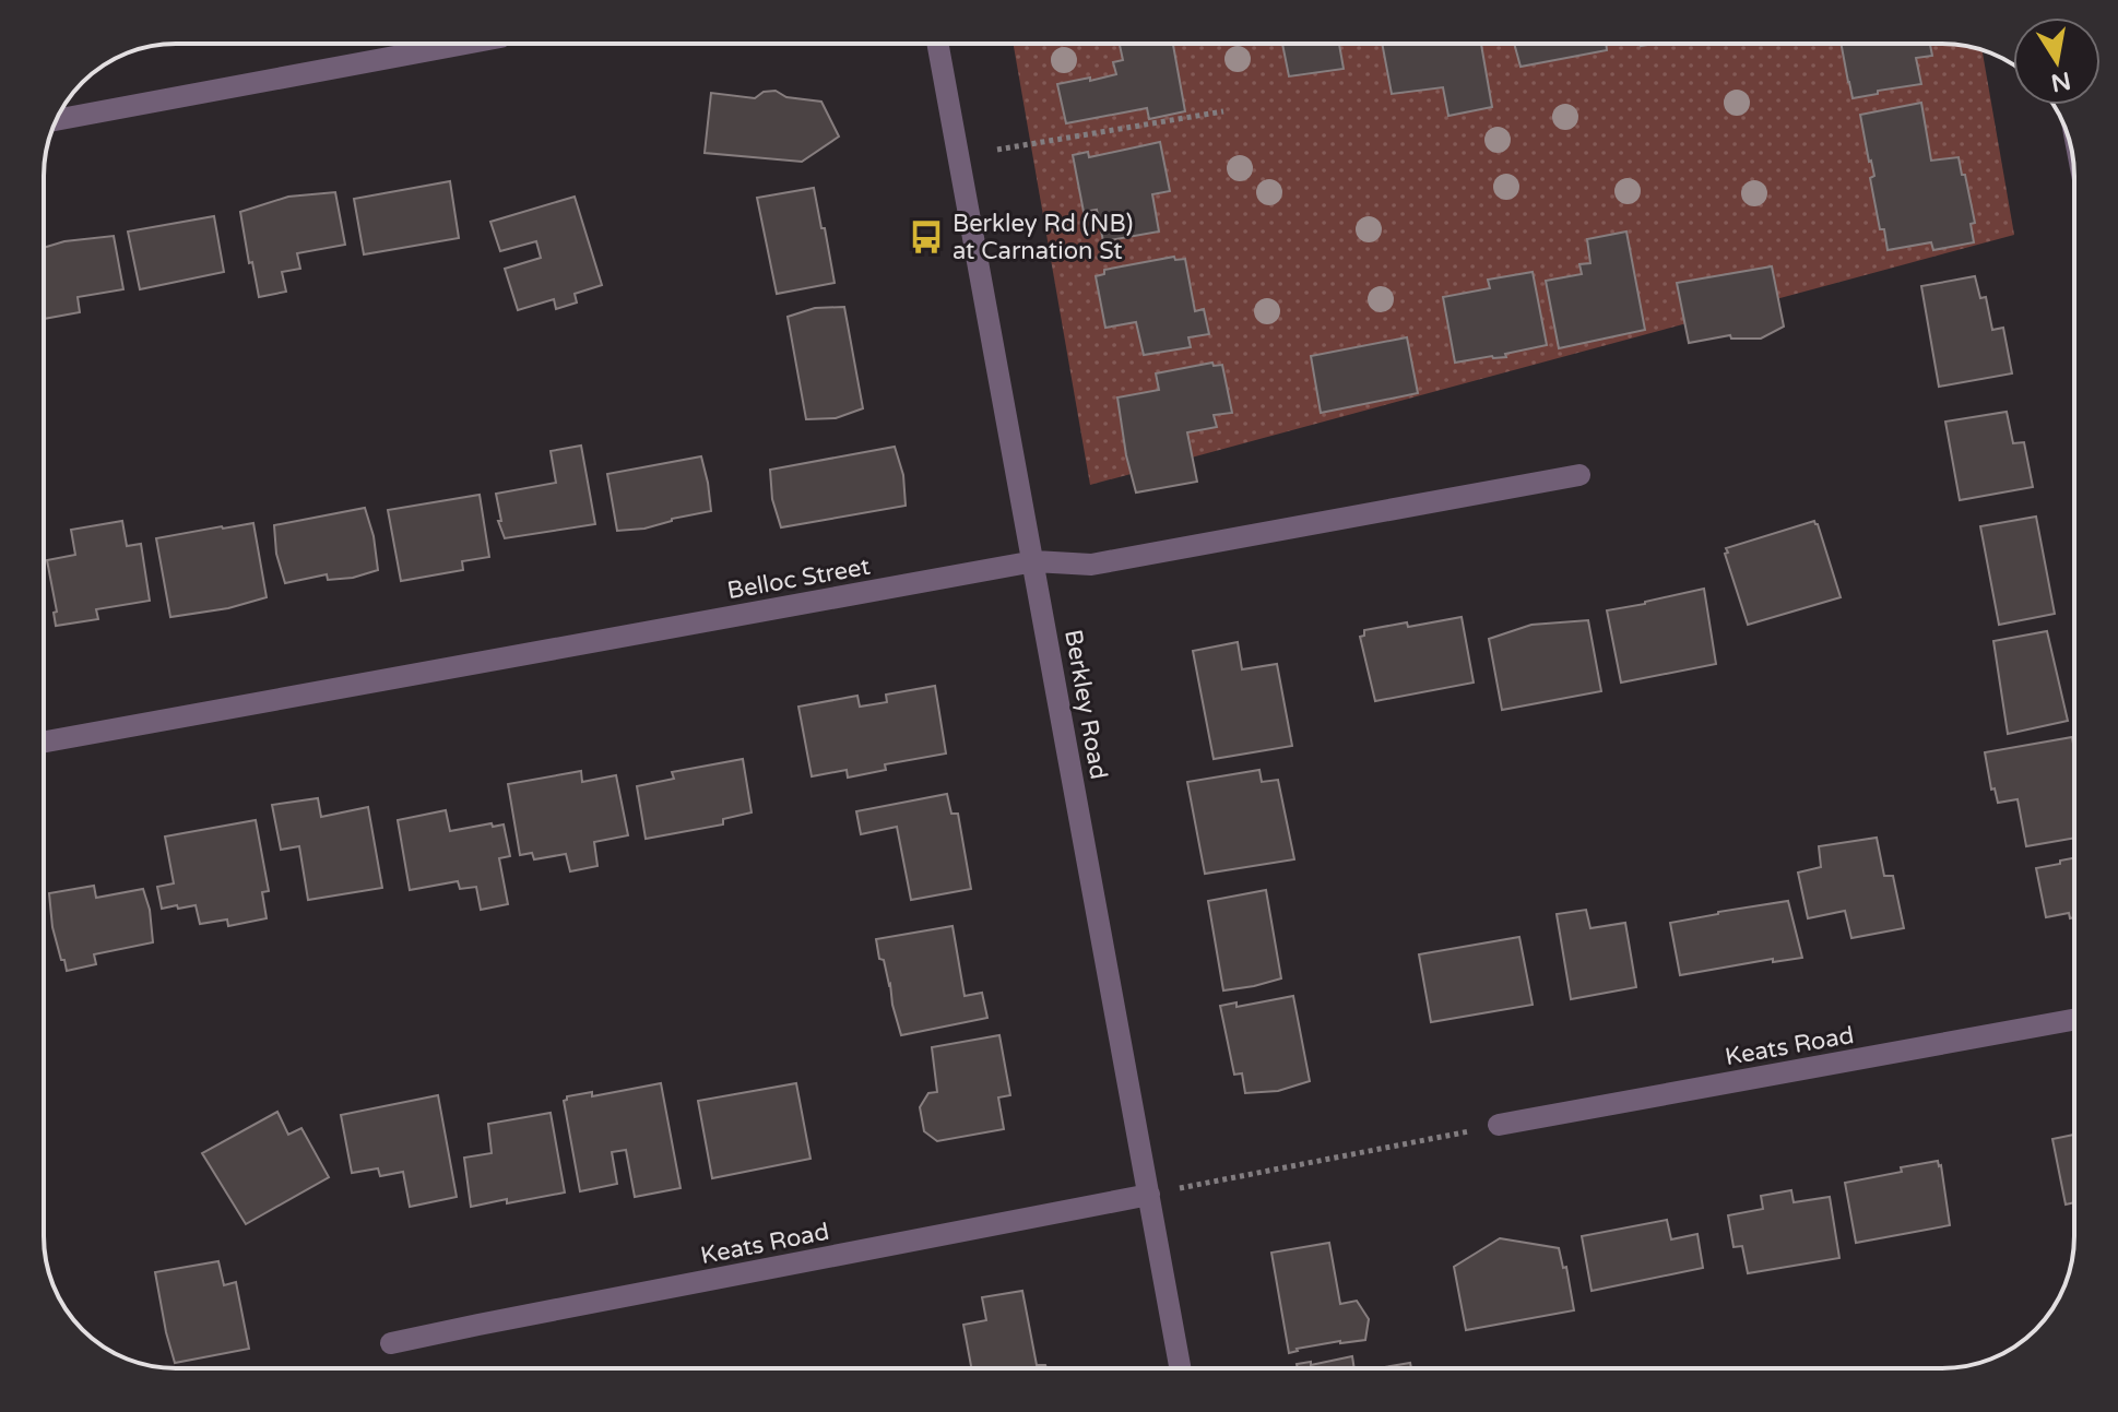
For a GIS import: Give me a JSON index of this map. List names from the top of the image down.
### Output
{
  "streets": {
    "street": ["Belloc Street", "Berkley Road", "Keats Road"]
  },
  "crossings": [
    ["Belloc Street", "Berkley Road"],
    ["Berkley Road", "Keats Road"]
  ],
  "places": {
    "bus stop": ["Berkley Rd (NB) at Carnation St"]
  },
  "north": "bottom"
}
